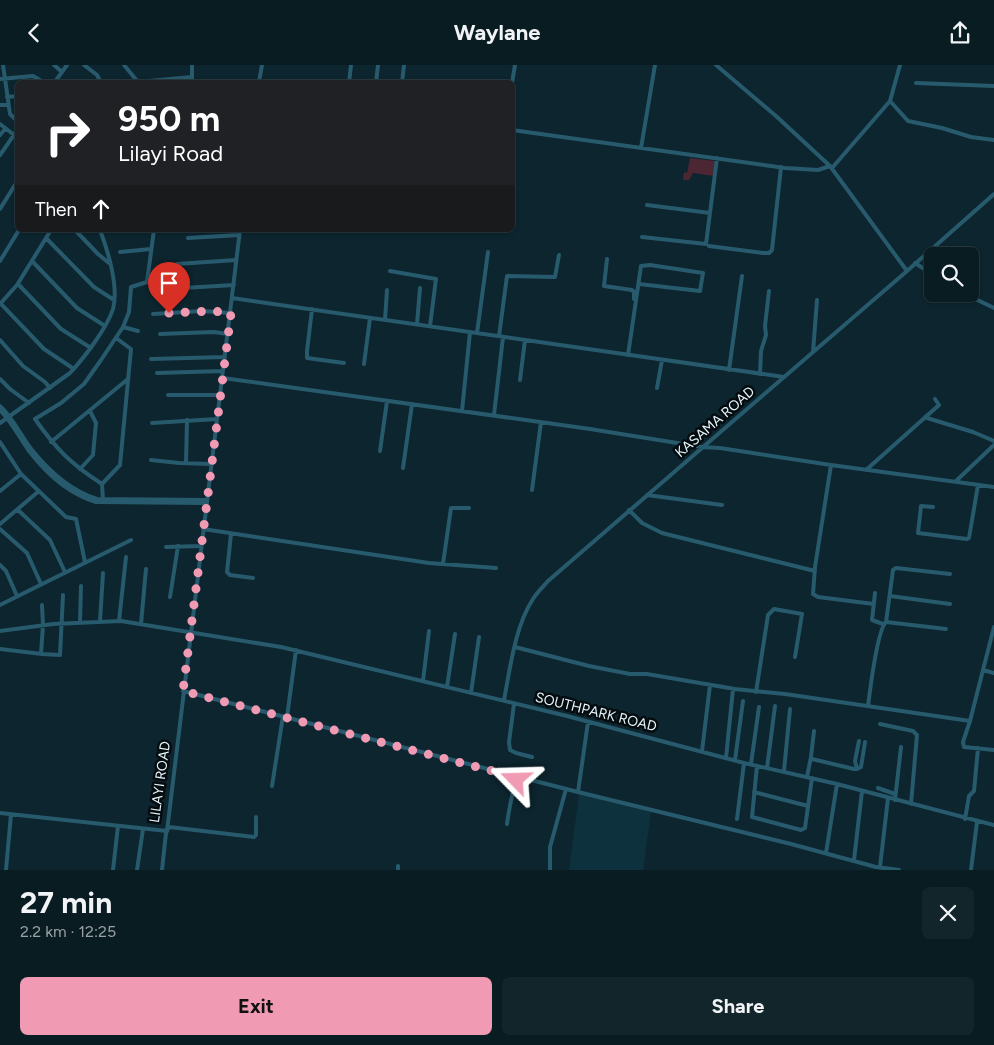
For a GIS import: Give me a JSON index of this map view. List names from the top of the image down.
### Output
{
  "streets": {
    "street": ["KASAMA ROAD", "SOUTHPARK ROAD", "LILAYI ROAD"]
  },
  "crossings": [
    ["KASAMA ROAD", "SOUTHPARK ROAD"],
    ["SOUTHPARK ROAD", "LILAYI ROAD"]
  ],
  "page": {
    "header": "Waylane",
    "turn": ["950 m", "Lilayi Road"],
    "then": "Then",
    "heading": ["27 min", "2.2 km · 12:25"],
    "buttons": ["Exit", "Share"]
  }
}
